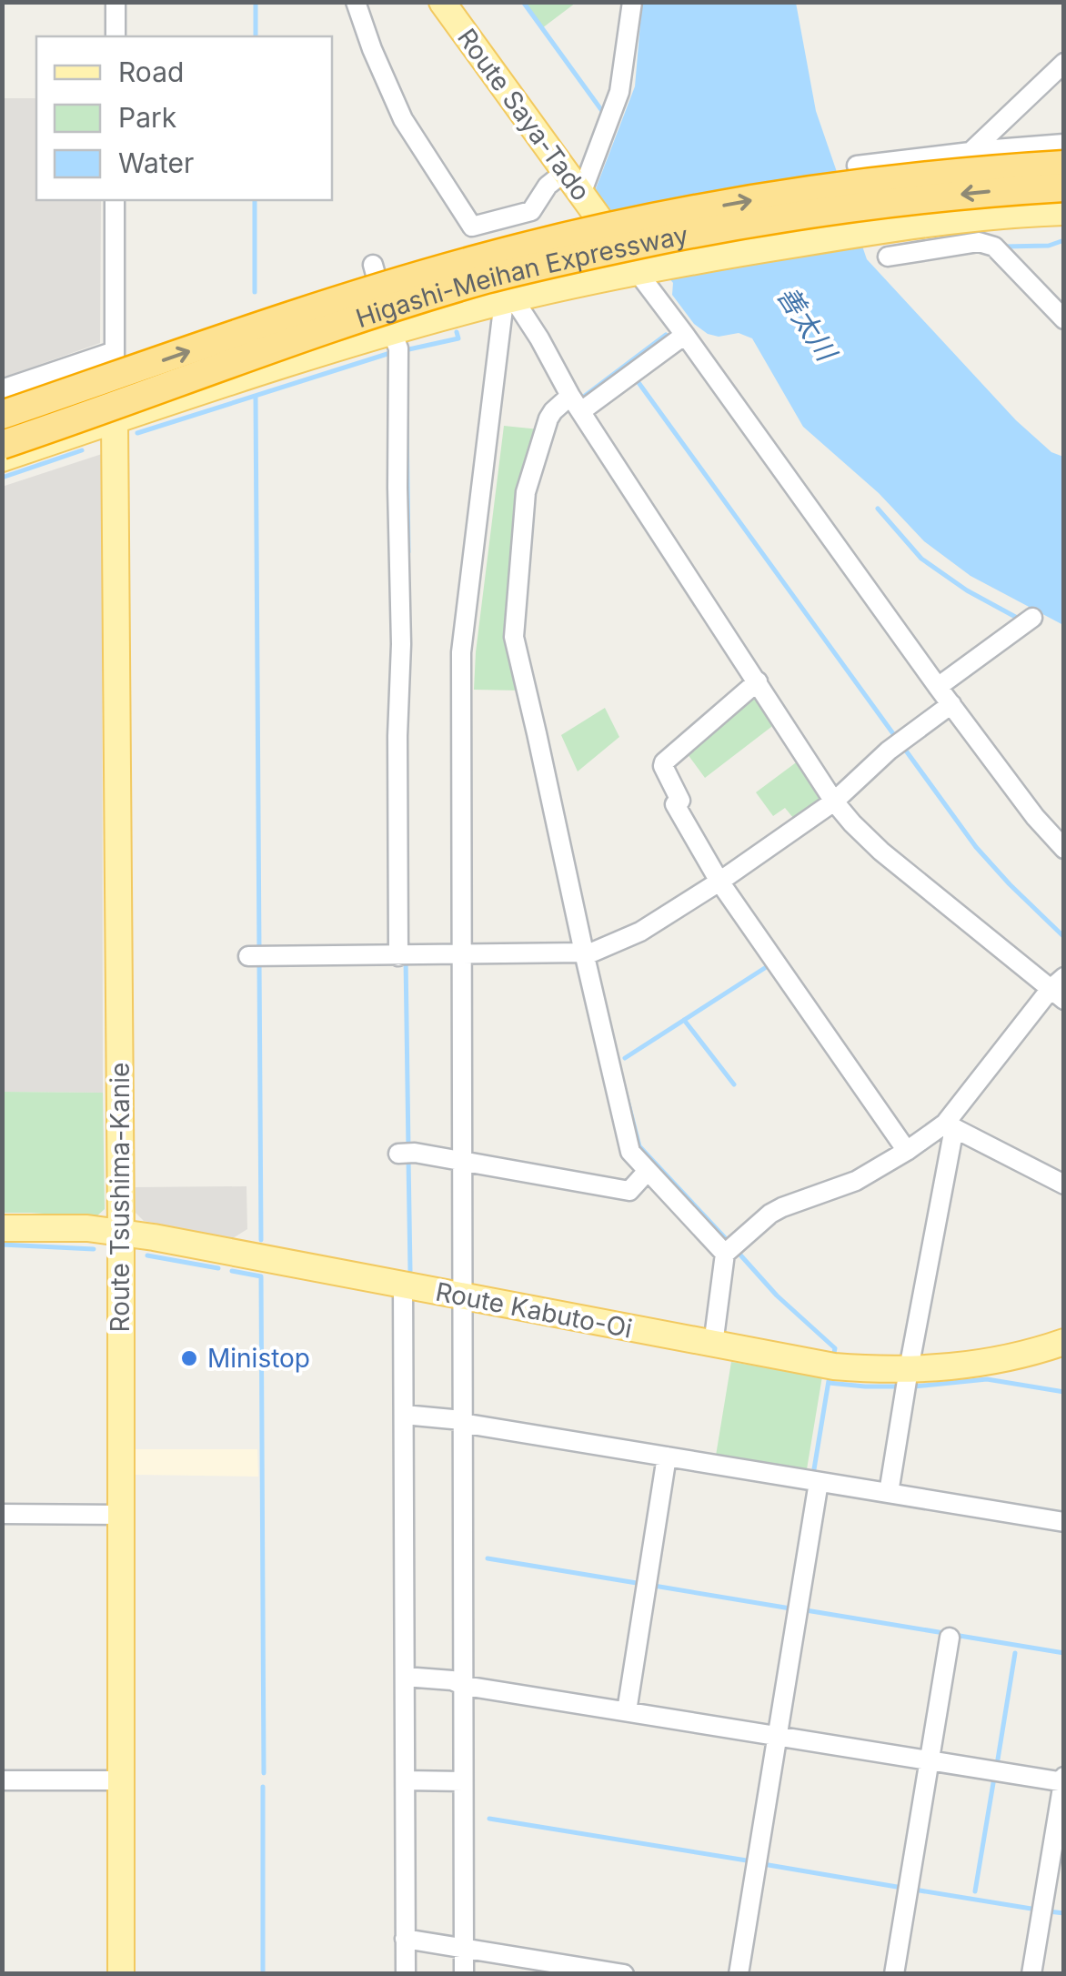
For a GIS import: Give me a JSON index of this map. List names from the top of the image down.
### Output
{
  "streets": {
    "highway": ["Higashi-Meihan Expressway"],
    "main road": ["Route Saya-Tado", "Route Tsushima-Kanie", "Route Kabuto-Oi"]
  },
  "crossings": [
    ["Route Tsushima-Kanie", "Route Kabuto-Oi"]
  ],
  "water": ["善太川"],
  "places": ["Ministop"],
  "legend": ["Road", "Park", "Water"]
}
